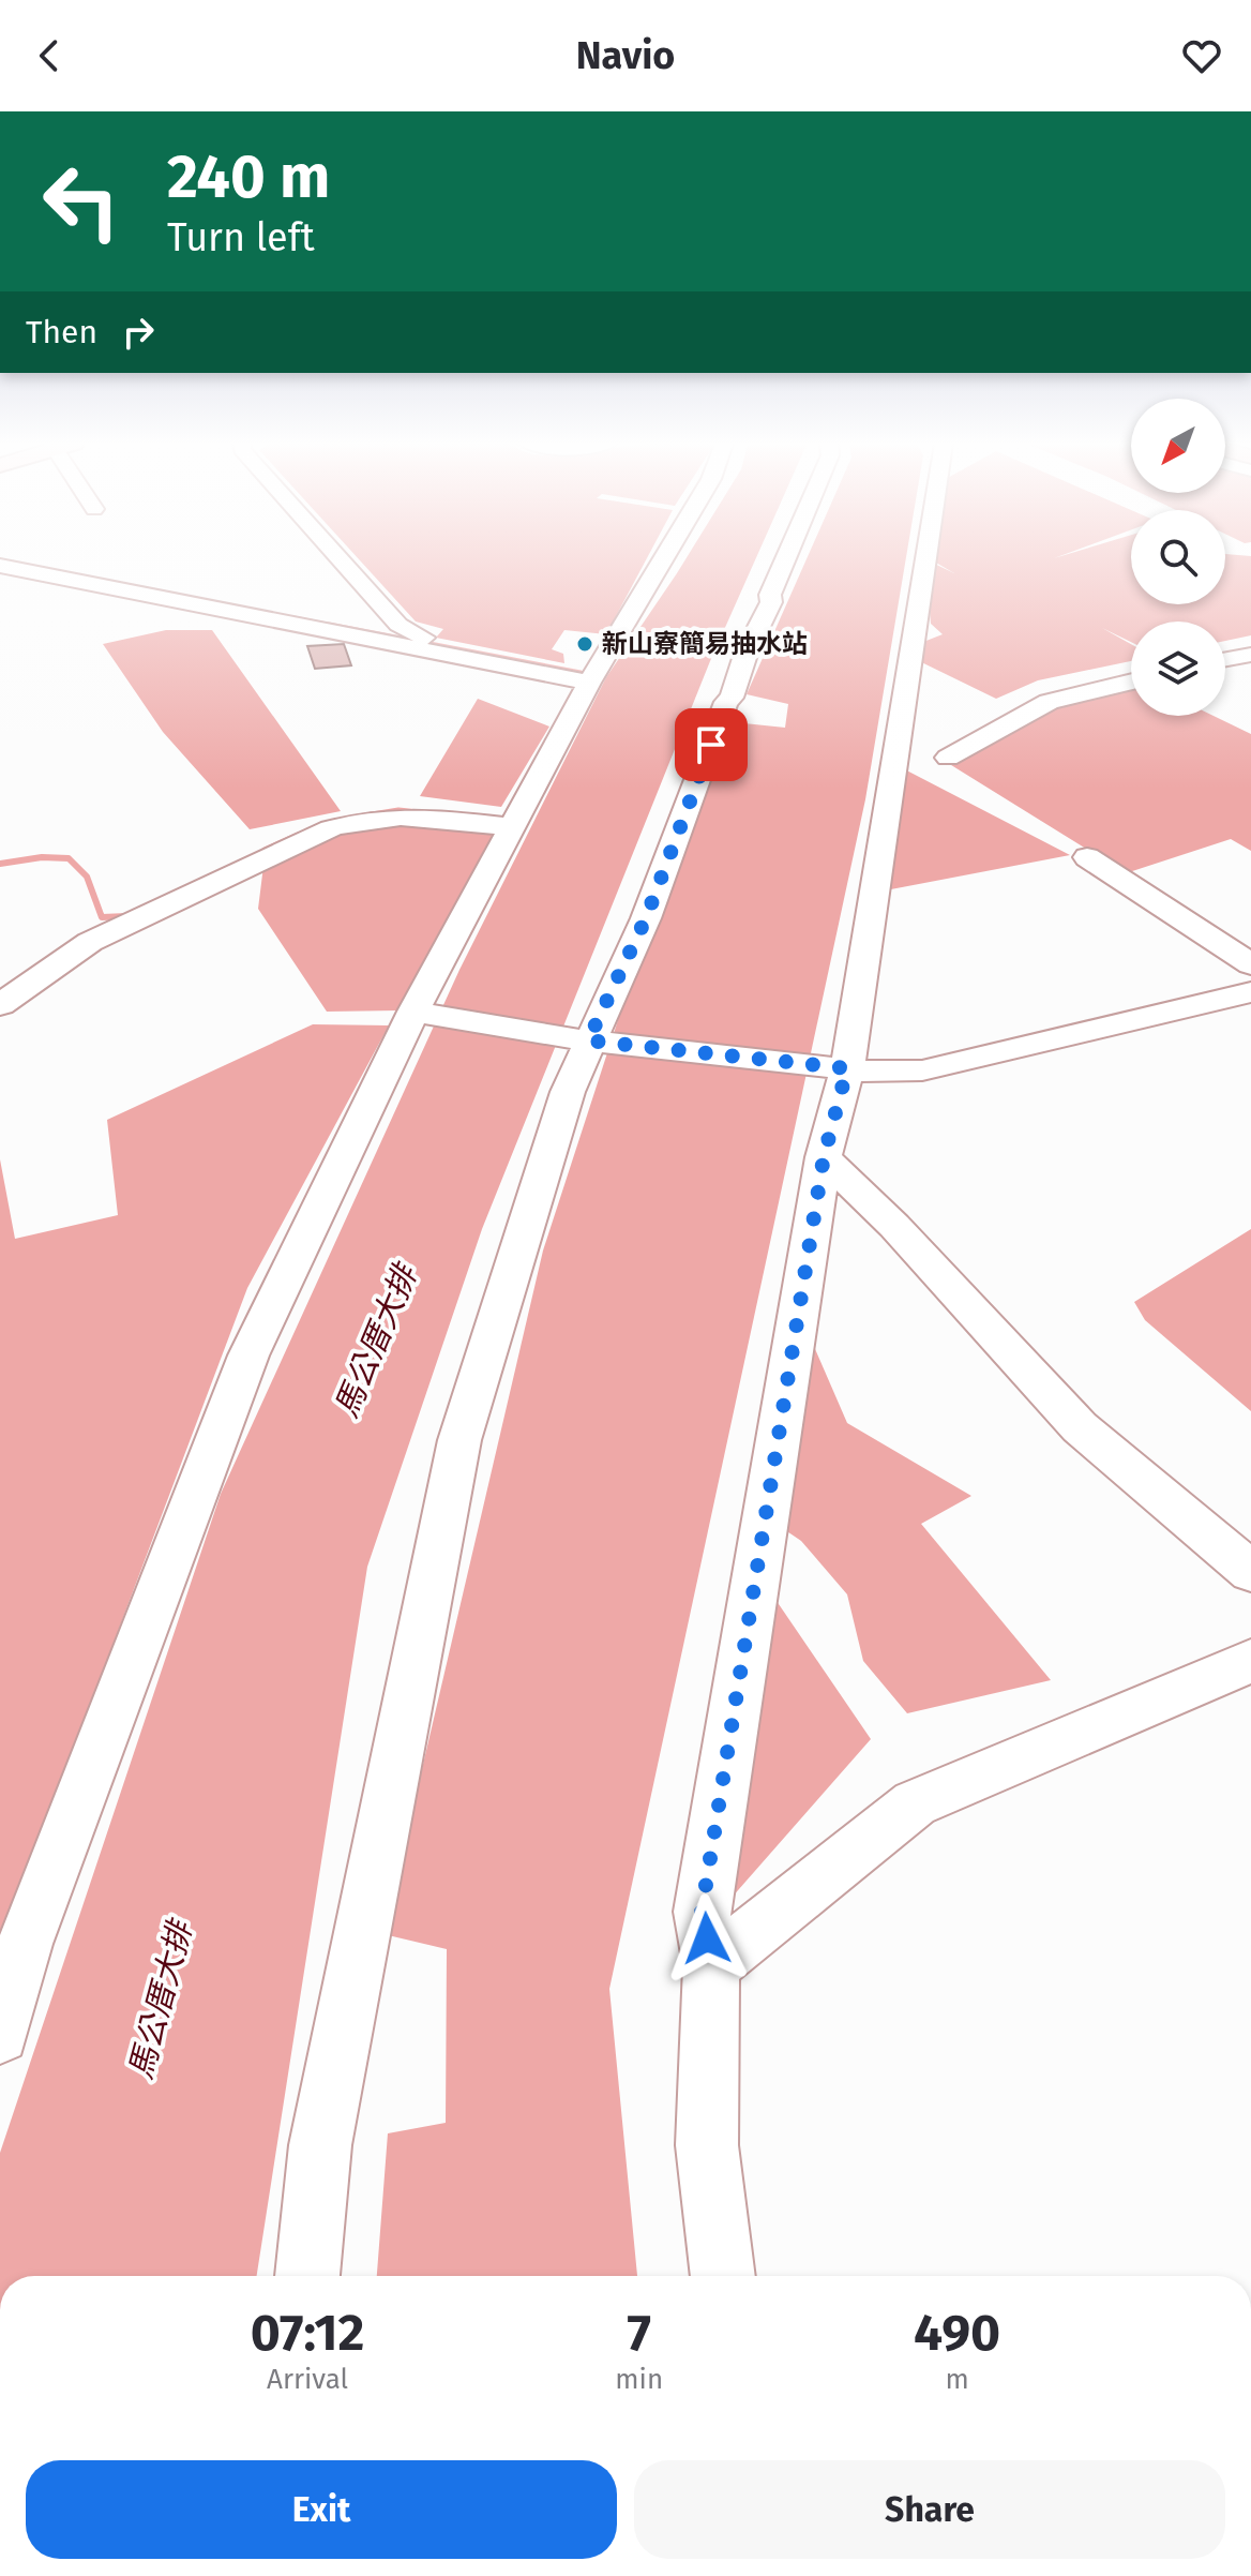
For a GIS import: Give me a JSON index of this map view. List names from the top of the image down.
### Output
{
  "water": ["馬公厝大排"],
  "places": ["新山寮簡易抽水站"],
  "north": "bottom left",
  "page": {
    "header": "Navio",
    "turn": ["240 m", "Turn left"],
    "then": "Then",
    "eta": [
      "07:12",
      "Arrival",
      "7",
      "min",
      "490",
      "m"
    ],
    "buttons": ["Exit", "Share"]
  }
}
